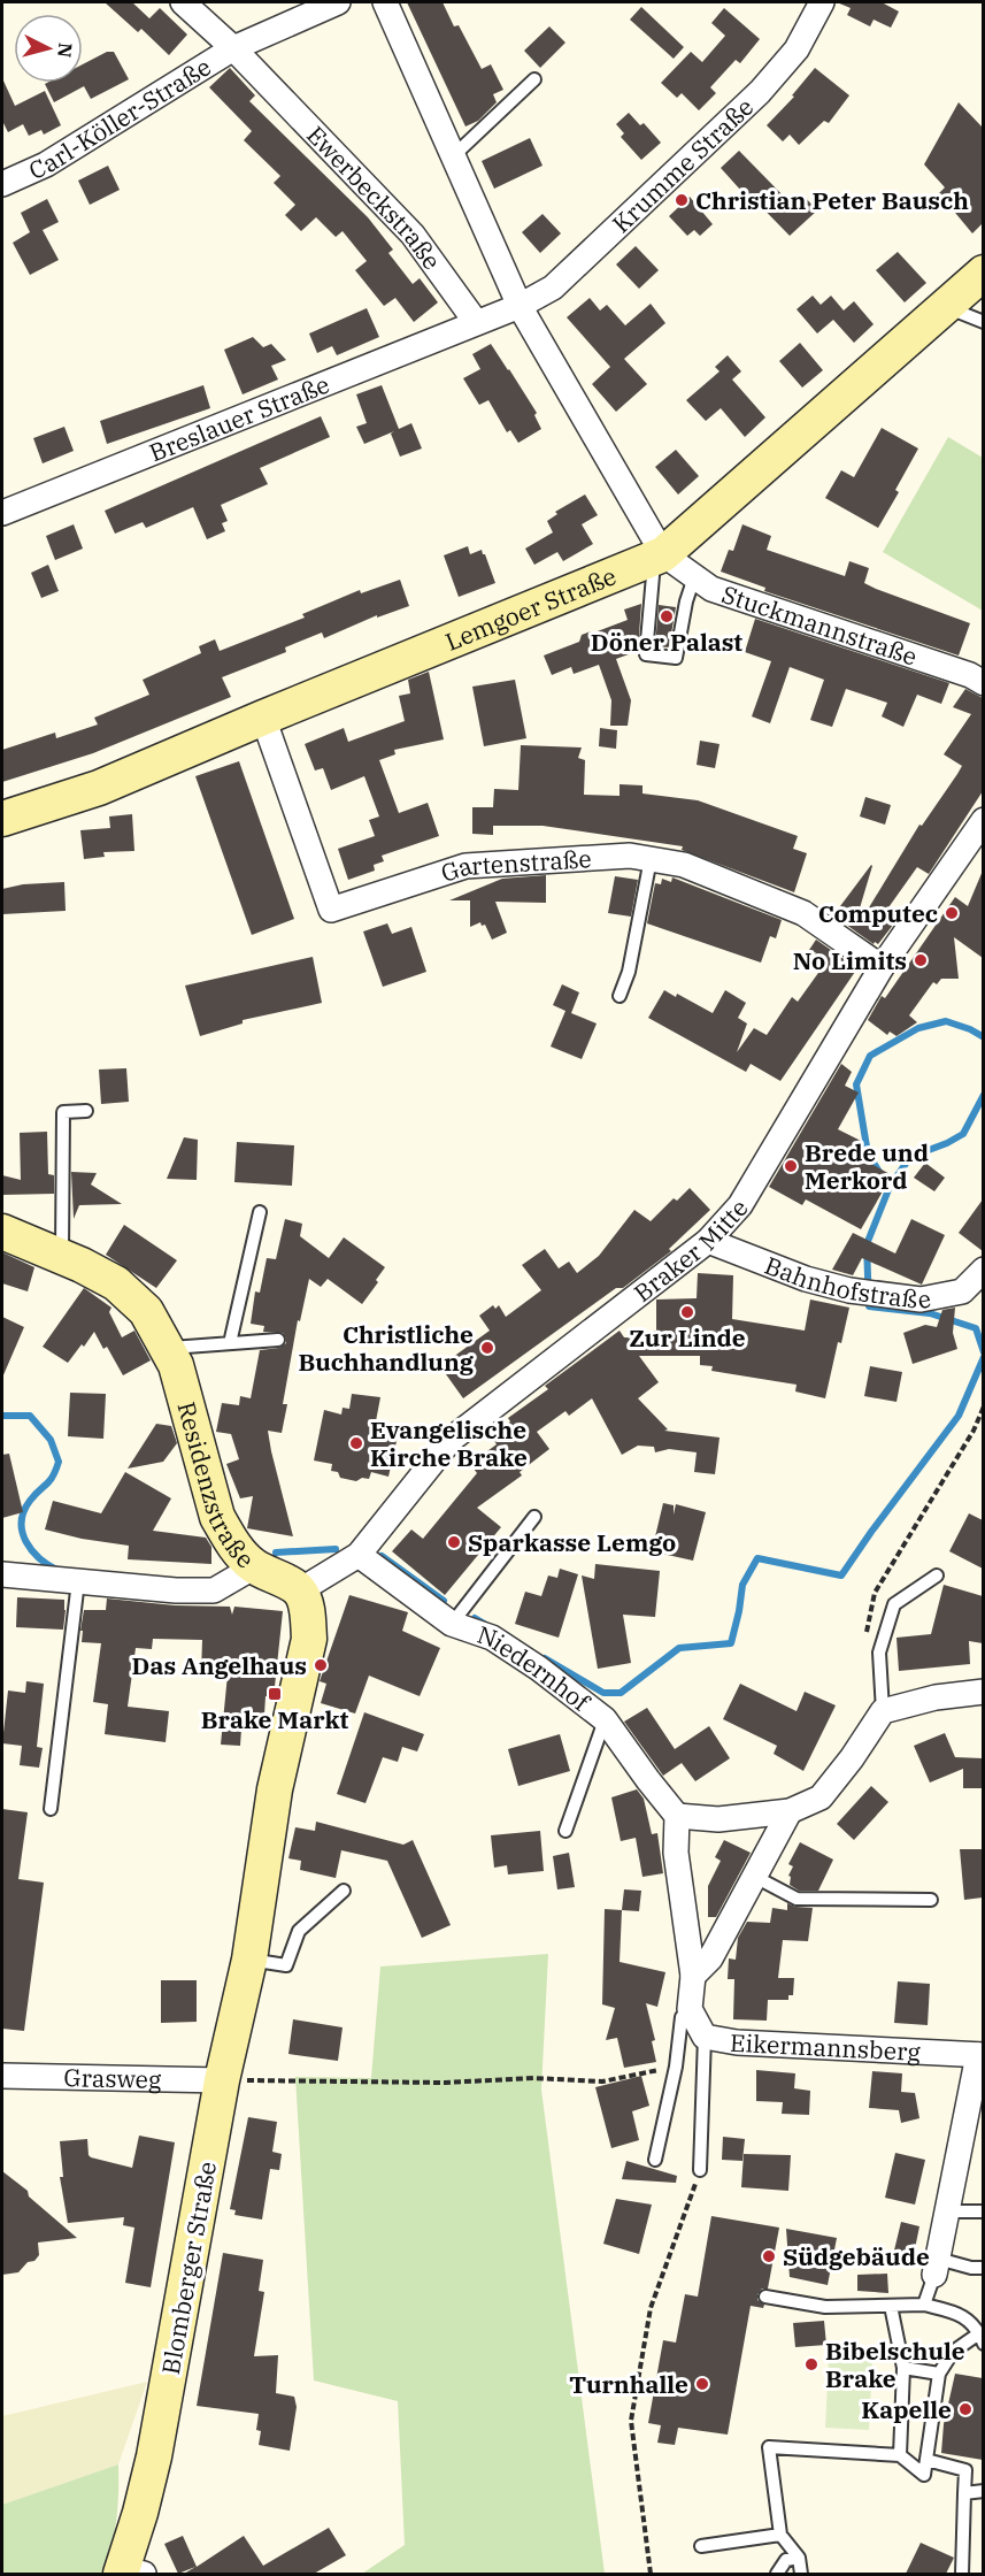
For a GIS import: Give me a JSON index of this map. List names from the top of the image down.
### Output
{
  "streets": {
    "street": [
      "Carl-Köller-Straße",
      "Krumme Straße",
      "Ewerbeckstraße",
      "Breslauer Straße",
      "Lemgoer Straße",
      "Stuckmannstraße",
      "Gartenstraße",
      "Braker Mitte",
      "Bahnhofstraße",
      "Residenzstraße",
      "Niedernhof",
      "Eikermannsberg",
      "Grasweg",
      "Blomberger Straße"
    ]
  },
  "crossings": [
    ["Carl-Köller-Straße", "Ewerbeckstraße"],
    ["Ewerbeckstraße", "Breslauer Straße"],
    ["Lemgoer Straße", "Stuckmannstraße"],
    ["Lemgoer Straße", "Gartenstraße"],
    ["Gartenstraße", "Braker Mitte"],
    ["Braker Mitte", "Bahnhofstraße"],
    ["Braker Mitte", "Residenzstraße"],
    ["Braker Mitte", "Niedernhof"],
    ["Braker Mitte", "Blomberger Straße"],
    ["Residenzstraße", "Blomberger Straße"],
    ["Grasweg", "Blomberger Straße"]
  ],
  "places": {
    "other": [
      "Christian Peter Bausch",
      "Döner Palast",
      "Computec",
      "No Limits",
      "Brede und Merkord",
      "Zur Linde",
      "Christliche Buchhandlung",
      "Evangelische Kirche Brake",
      "Sparkasse Lemgo",
      "Das Angelhaus",
      "Südgebäude",
      "Bibelschule Brake",
      "Turnhalle",
      "Kapelle"
    ],
    "transit": ["Brake Markt"]
  },
  "north": "right"
}
